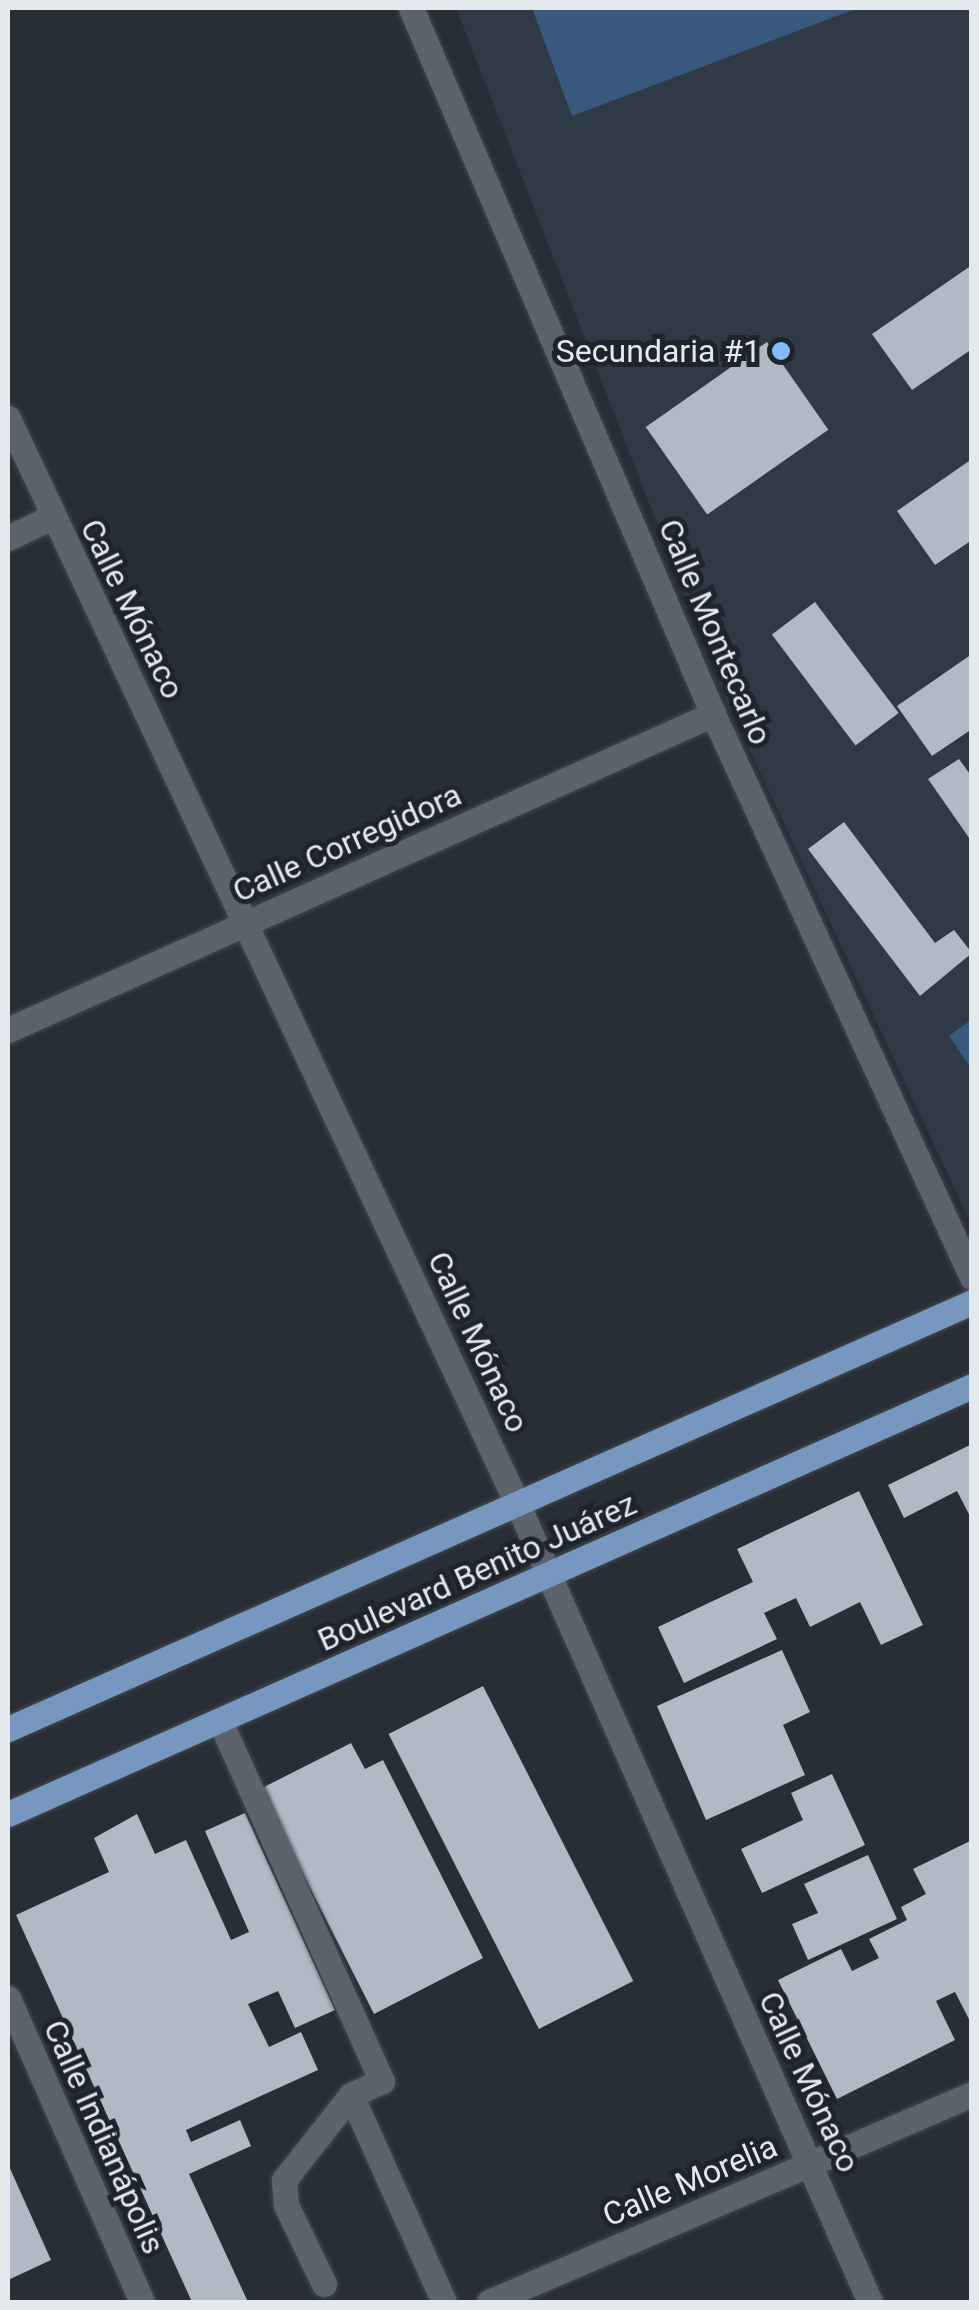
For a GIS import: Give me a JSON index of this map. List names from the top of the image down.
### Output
{
  "streets": {
    "main road": ["Boulevard Benito Juárez"],
    "street": [
      "Calle Mónaco",
      "Calle Montecarlo",
      "Calle Corregidora",
      "Calle Indianápolis",
      "Calle Morelia"
    ]
  },
  "crossings": [
    ["Calle Mónaco", "Calle Corregidora"],
    ["Calle Mónaco", "Boulevard Benito Juárez"],
    ["Calle Mónaco", "Calle Morelia"],
    ["Calle Montecarlo", "Calle Corregidora"]
  ],
  "places": ["Secundaria #1"]
}
